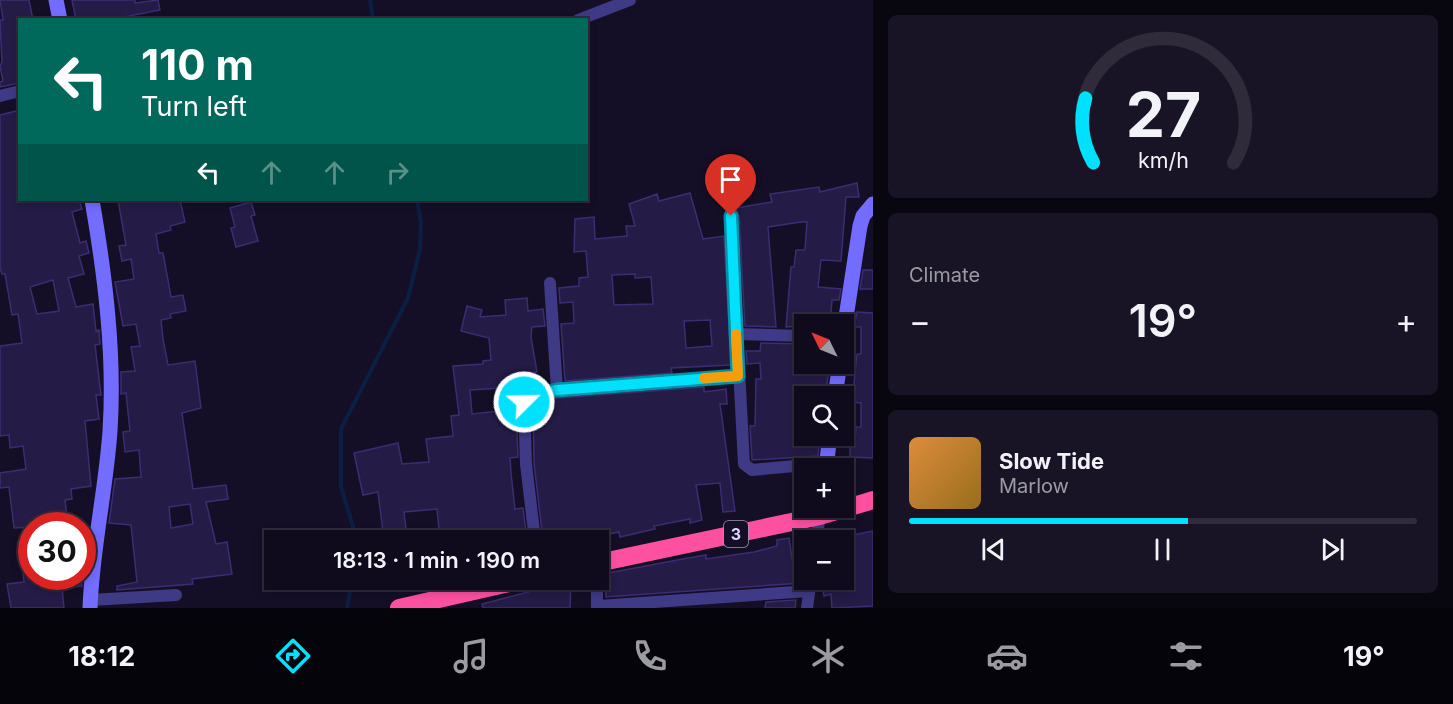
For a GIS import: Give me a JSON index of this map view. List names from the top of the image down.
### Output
{
  "streets": {
    "highway": ["3"]
  },
  "north": "top left",
  "page": {
    "turn": ["110 m", "Turn left"],
    "tile": "Climate",
    "heat": ["−", "19°", "+"],
    "map_buttons": ["+", "−"],
    "song": ["Slow Tide", "Marlow"],
    "limit": "30",
    "trip": "18:13 · 1 min · 190 m",
    "tabs": ["18:12", "19°"],
    "gauge": ["27", "km/h"]
  }
}
